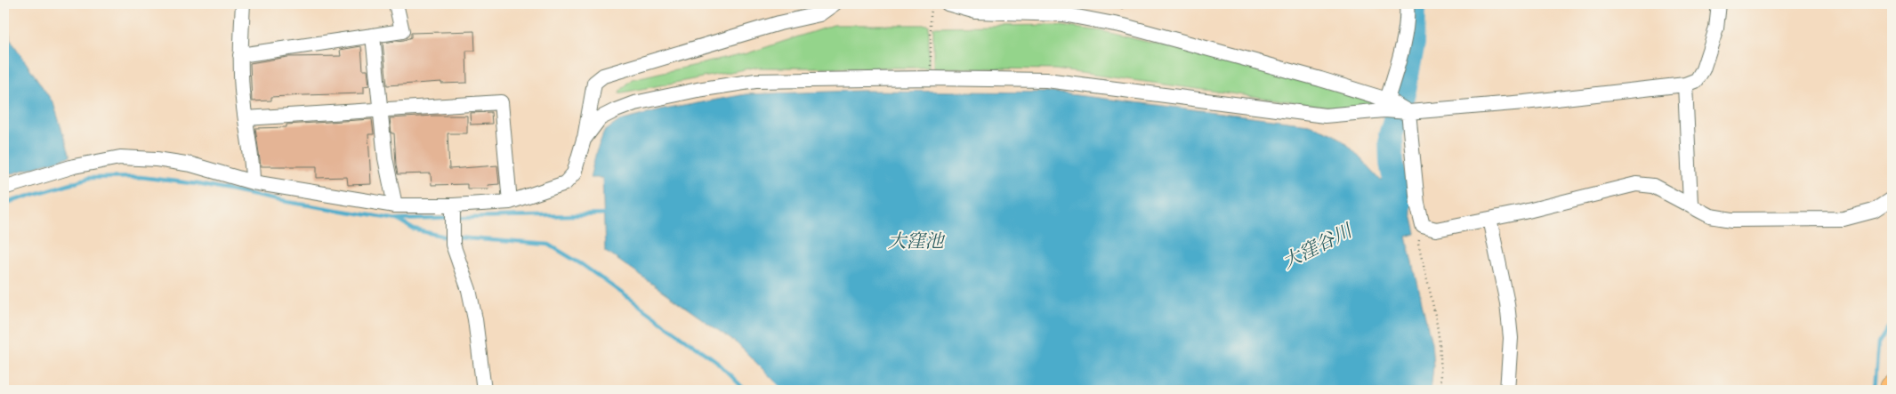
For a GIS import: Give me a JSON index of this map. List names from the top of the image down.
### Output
{
  "water": ["大窪池", "大窪谷川"]
}
